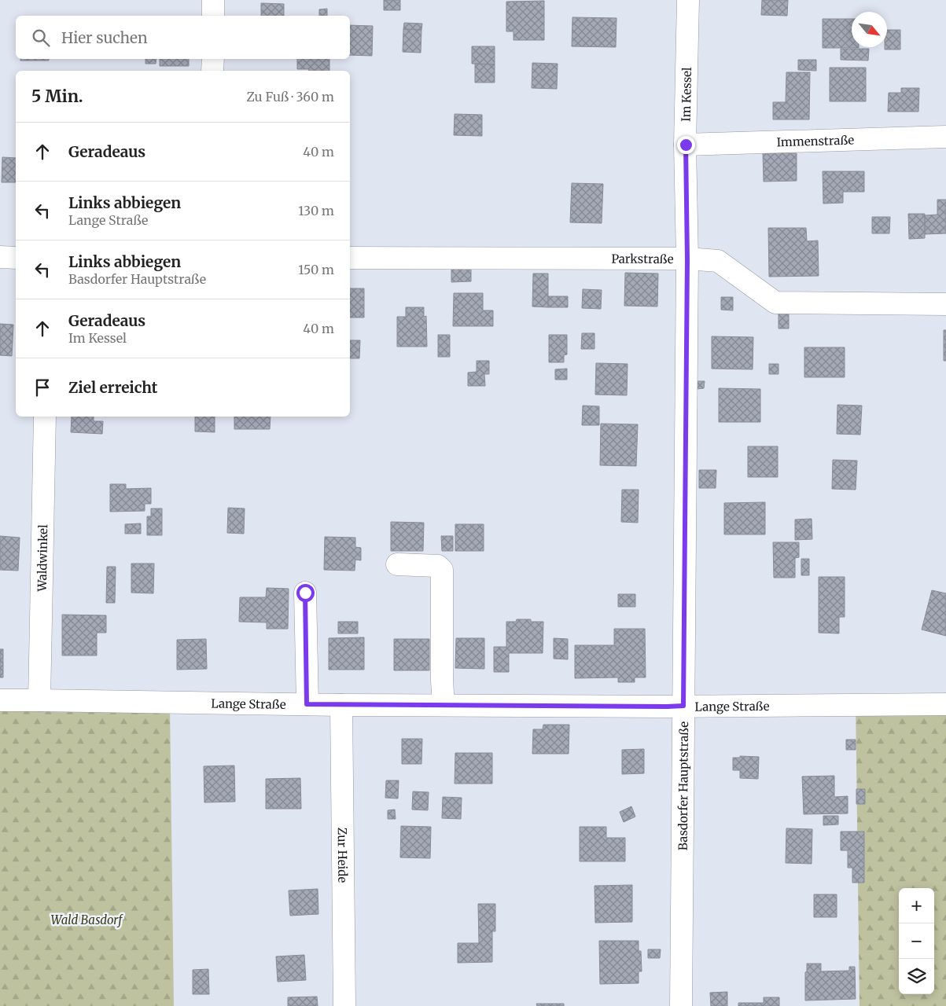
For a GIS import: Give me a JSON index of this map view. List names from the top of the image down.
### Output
{
  "streets": {
    "street": [
      "Im Kessel",
      "Immenstraße",
      "Parkstraße",
      "Waldwinkel",
      "Lange Straße",
      "Basdorfer Hauptstraße",
      "Zur Heide"
    ]
  },
  "crossings": [
    ["Im Kessel", "Immenstraße"],
    ["Im Kessel", "Parkstraße"],
    ["Im Kessel", "Basdorfer Hauptstraße"],
    ["Parkstraße", "Basdorfer Hauptstraße"],
    ["Waldwinkel", "Lange Straße"],
    ["Lange Straße", "Basdorfer Hauptstraße"],
    ["Lange Straße", "Zur Heide"]
  ],
  "parks": ["Wald Basdorf"],
  "north": "bottom right",
  "page": {
    "search": "Hier suchen",
    "heading": ["5 Min.", "Zu Fuß · 360 m"],
    "list": [
      ["Geradeaus", "40 m"],
      ["Links abbiegen", "Lange Straße", "130 m"],
      ["Links abbiegen", "Basdorfer Hauptstraße", "150 m"],
      ["Geradeaus", "Im Kessel", "40 m"],
      "Ziel erreicht"
    ],
    "map_buttons": ["+", "−"]
  }
}
